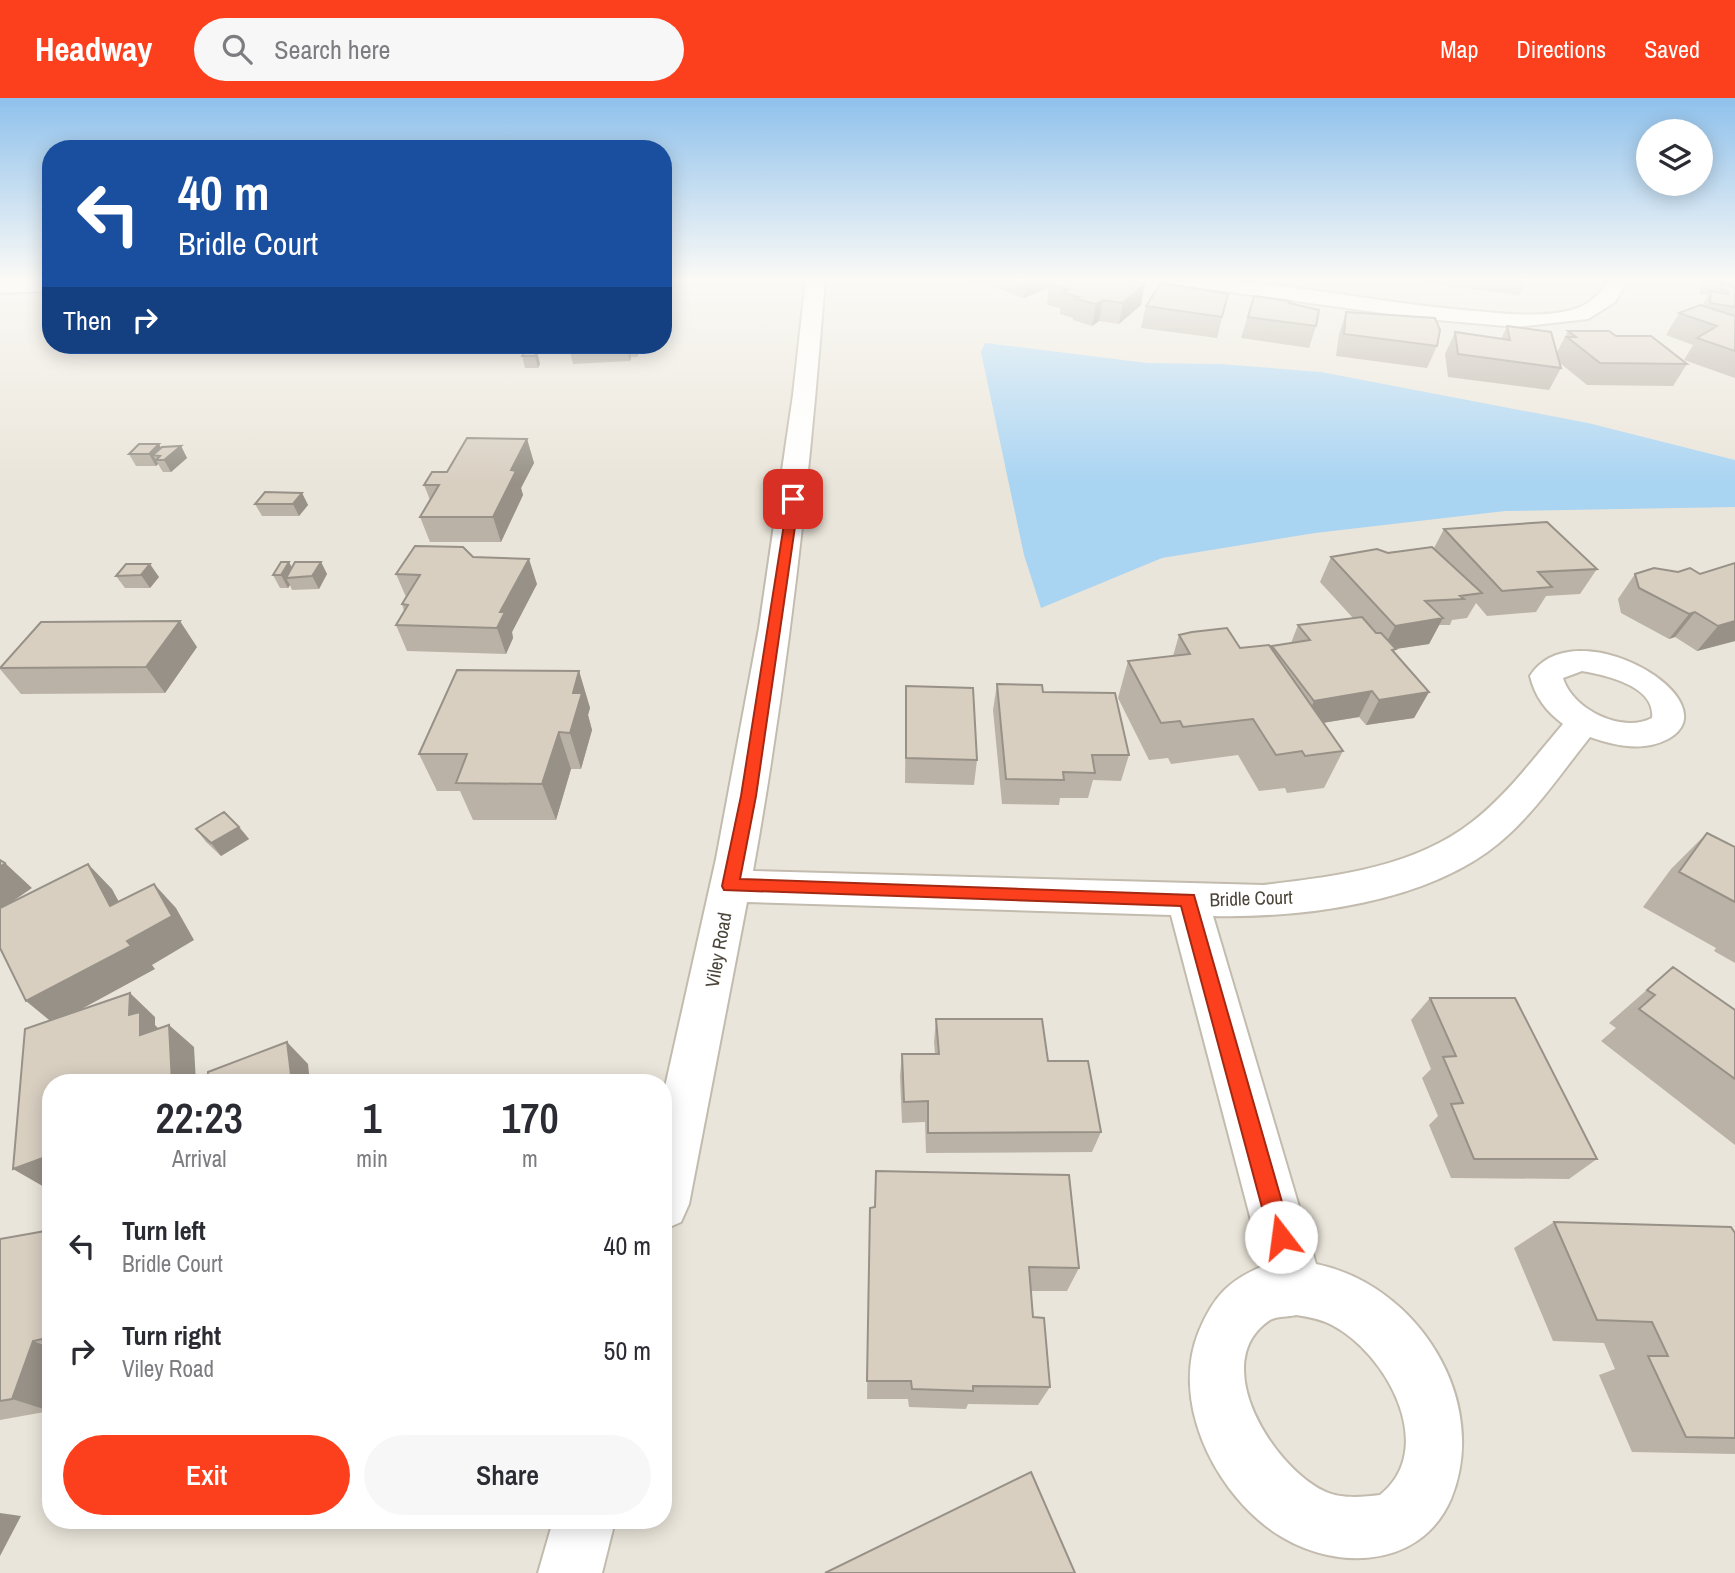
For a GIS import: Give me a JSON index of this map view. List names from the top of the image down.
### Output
{
  "streets": {
    "street": ["Bridle Court", "Viley Road"]
  },
  "crossings": [
    ["Bridle Court", "Viley Road"]
  ],
  "page": {
    "header": "Headway",
    "search": "Search here",
    "nav": ["Map", "Directions", "Saved"],
    "turn": ["40 m", "Bridle Court"],
    "then": "Then",
    "eta": [
      "22:23",
      "Arrival",
      "1",
      "min",
      "170",
      "m"
    ],
    "list": [
      {
        "name": "Turn left",
        "note": "Bridle Court",
        "value": "40 m"
      },
      {
        "name": "Turn right",
        "note": "Viley Road",
        "value": "50 m"
      }
    ],
    "buttons": ["Exit", "Share"]
  }
}
